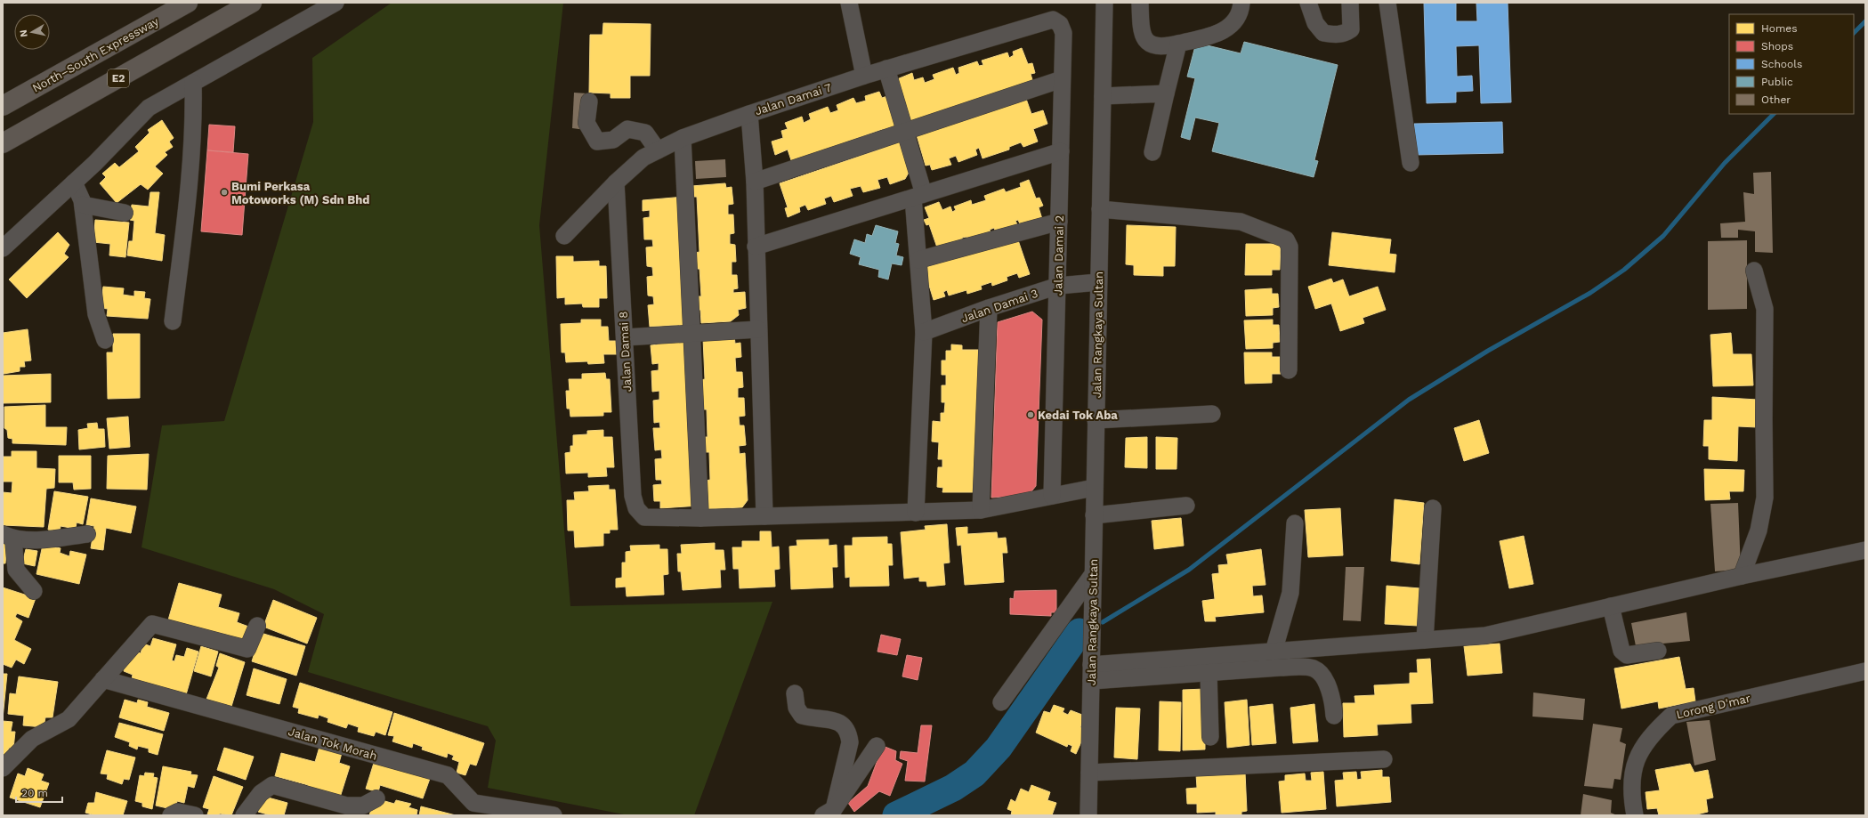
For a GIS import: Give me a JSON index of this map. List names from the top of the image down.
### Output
{
  "streets": {
    "highway": ["North–South Expressway", "E2"],
    "street": [
      "Jalan Damai 7",
      "Jalan Damai 2",
      "Jalan Damai 3",
      "Jalan Rangkaya Sultan",
      "Jalan Damai 8",
      "Lorong D'mar",
      "Jalan Tok Morah"
    ]
  },
  "crossings": [
    ["Jalan Damai 7", "Jalan Damai 2"],
    ["Jalan Damai 7", "Jalan Damai 8"],
    ["Jalan Damai 2", "Jalan Damai 3"],
    ["Jalan Damai 3", "Jalan Rangkaya Sultan"]
  ],
  "places": ["Bumi Perkasa Motoworks (M) Sdn Bhd", "Kedai Tok Aba"],
  "legend": [
    "Homes",
    "Shops",
    "Schools",
    "Public",
    "Other"
  ],
  "scale_bar": "20 m",
  "north": "left"
}
